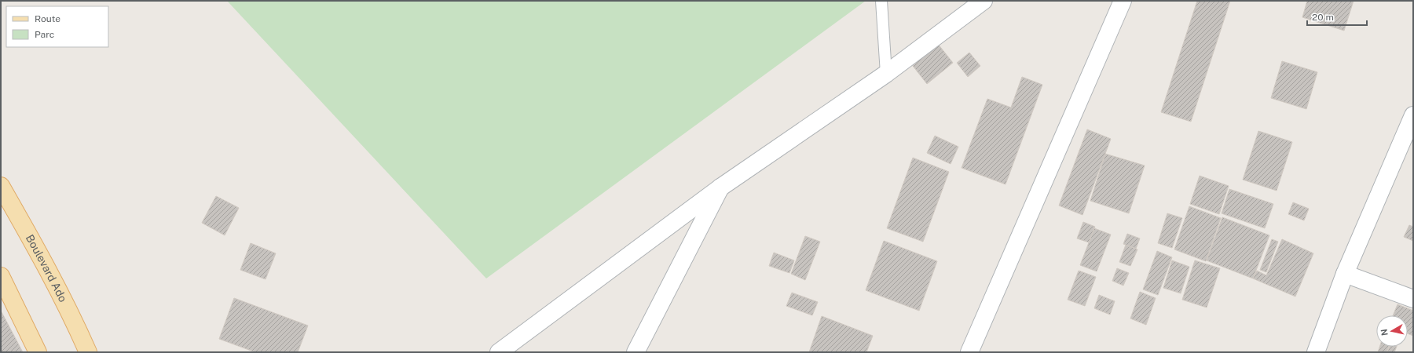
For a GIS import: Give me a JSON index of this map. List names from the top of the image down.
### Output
{
  "streets": {
    "main road": ["Boulevard Ado"]
  },
  "legend": ["Route", "Parc"],
  "scale_bar": "20 m",
  "north": "left"
}
